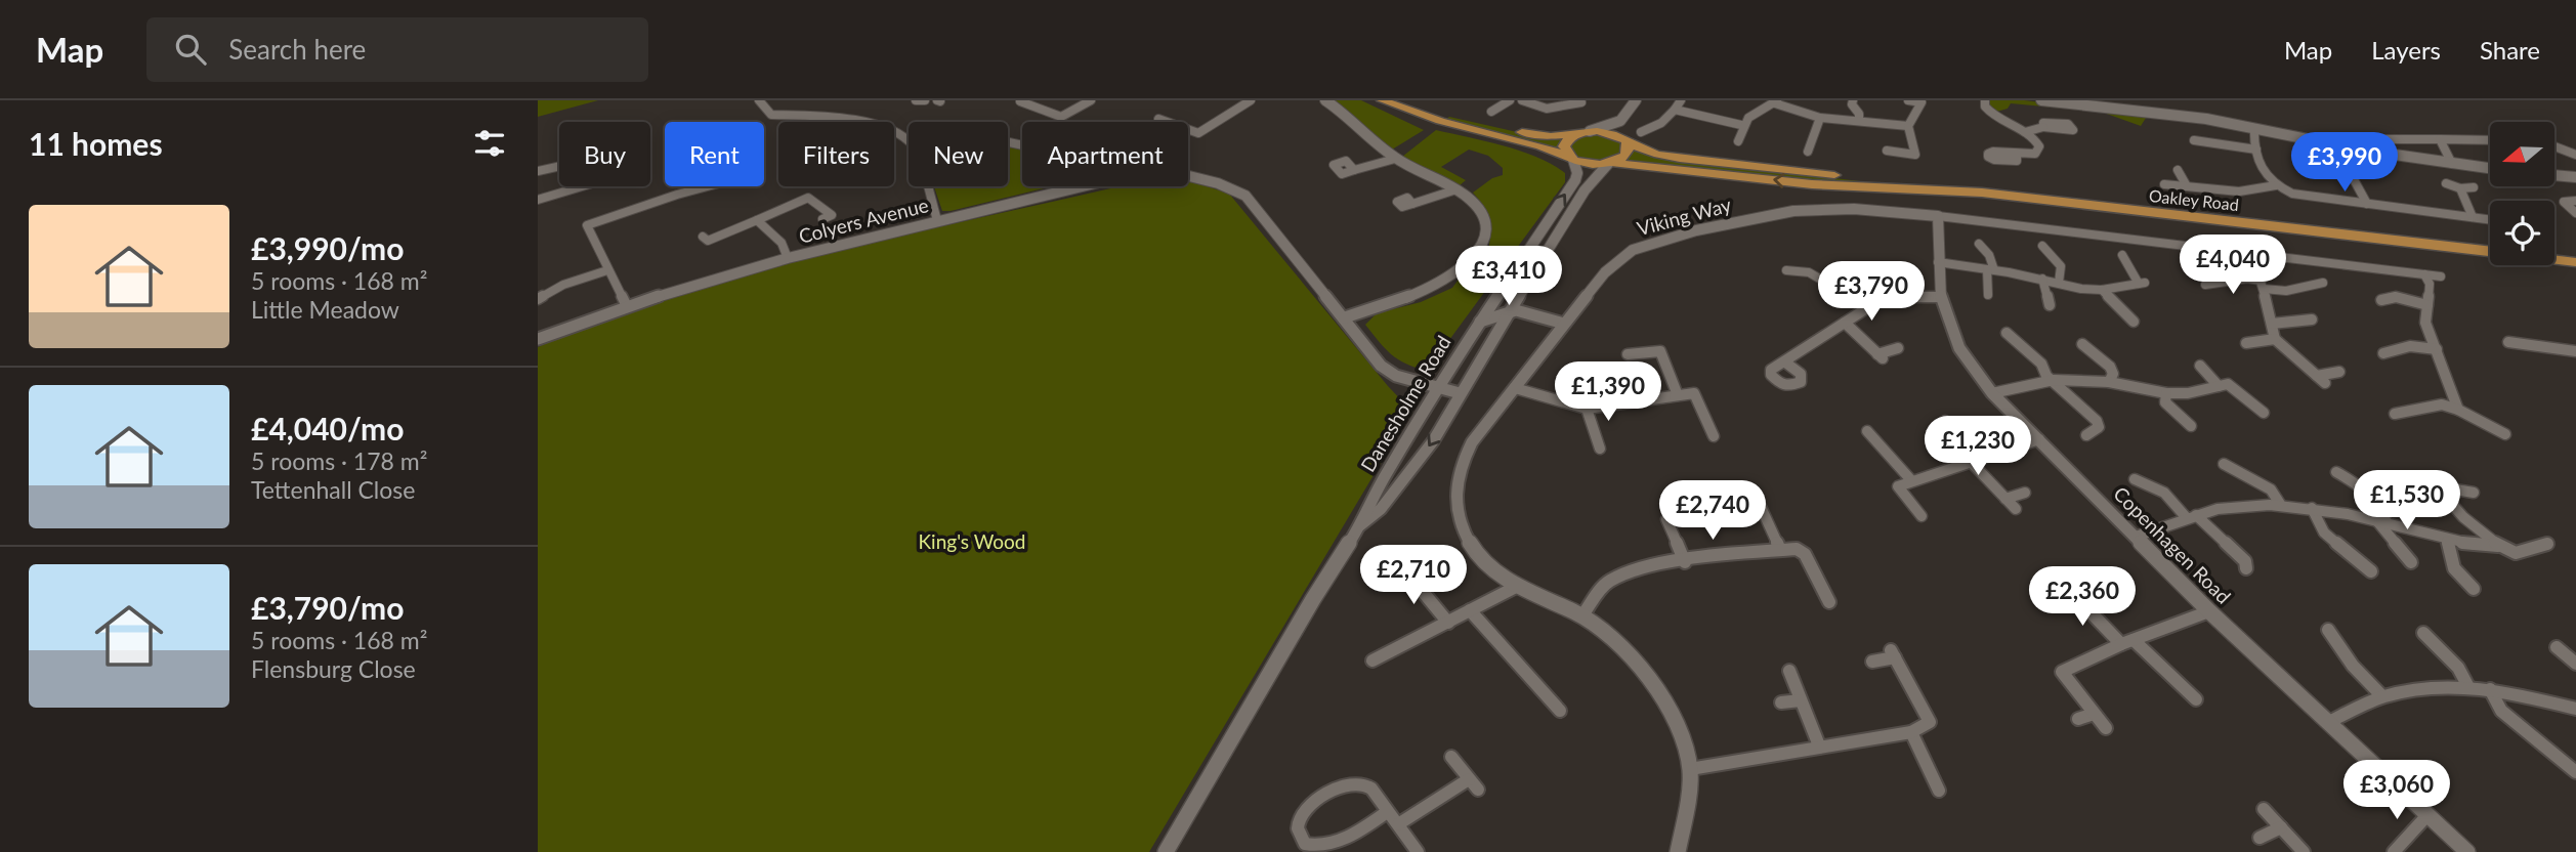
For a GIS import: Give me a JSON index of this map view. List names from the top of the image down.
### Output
{
  "streets": {
    "main road": ["Oakley Road"],
    "street": [
      "Viking Way",
      "Colyers Avenue",
      "Danesholme Road",
      "Copenhagen Road"
    ]
  },
  "crossings": [
    ["Oakley Road", "Danesholme Road"],
    ["Viking Way", "Copenhagen Road"],
    ["Colyers Avenue", "Danesholme Road"]
  ],
  "parks": ["King's Wood"],
  "north": "left",
  "page": {
    "header": "Map",
    "search": "Search here",
    "nav": ["Map", "Layers", "Share"],
    "heading": "11 homes",
    "chip": [
      "Buy",
      "Rent",
      "Filters",
      "New",
      "Apartment"
    ],
    "price": [
      "£3,990",
      "£4,040",
      "£3,410",
      "£3,790",
      "£1,390",
      "£1,230",
      "£1,530",
      "£2,740",
      "£2,710",
      "£2,360",
      "£3,060"
    ],
    "list": [
      {
        "name": "£3,990/mo",
        "note": "5 rooms · 168 m² · Little Meadow"
      },
      {
        "name": "£4,040/mo",
        "note": "5 rooms · 178 m² · Tettenhall Close"
      },
      {
        "name": "£3,790/mo",
        "note": "5 rooms · 168 m² · Flensburg Close"
      }
    ]
  }
}
